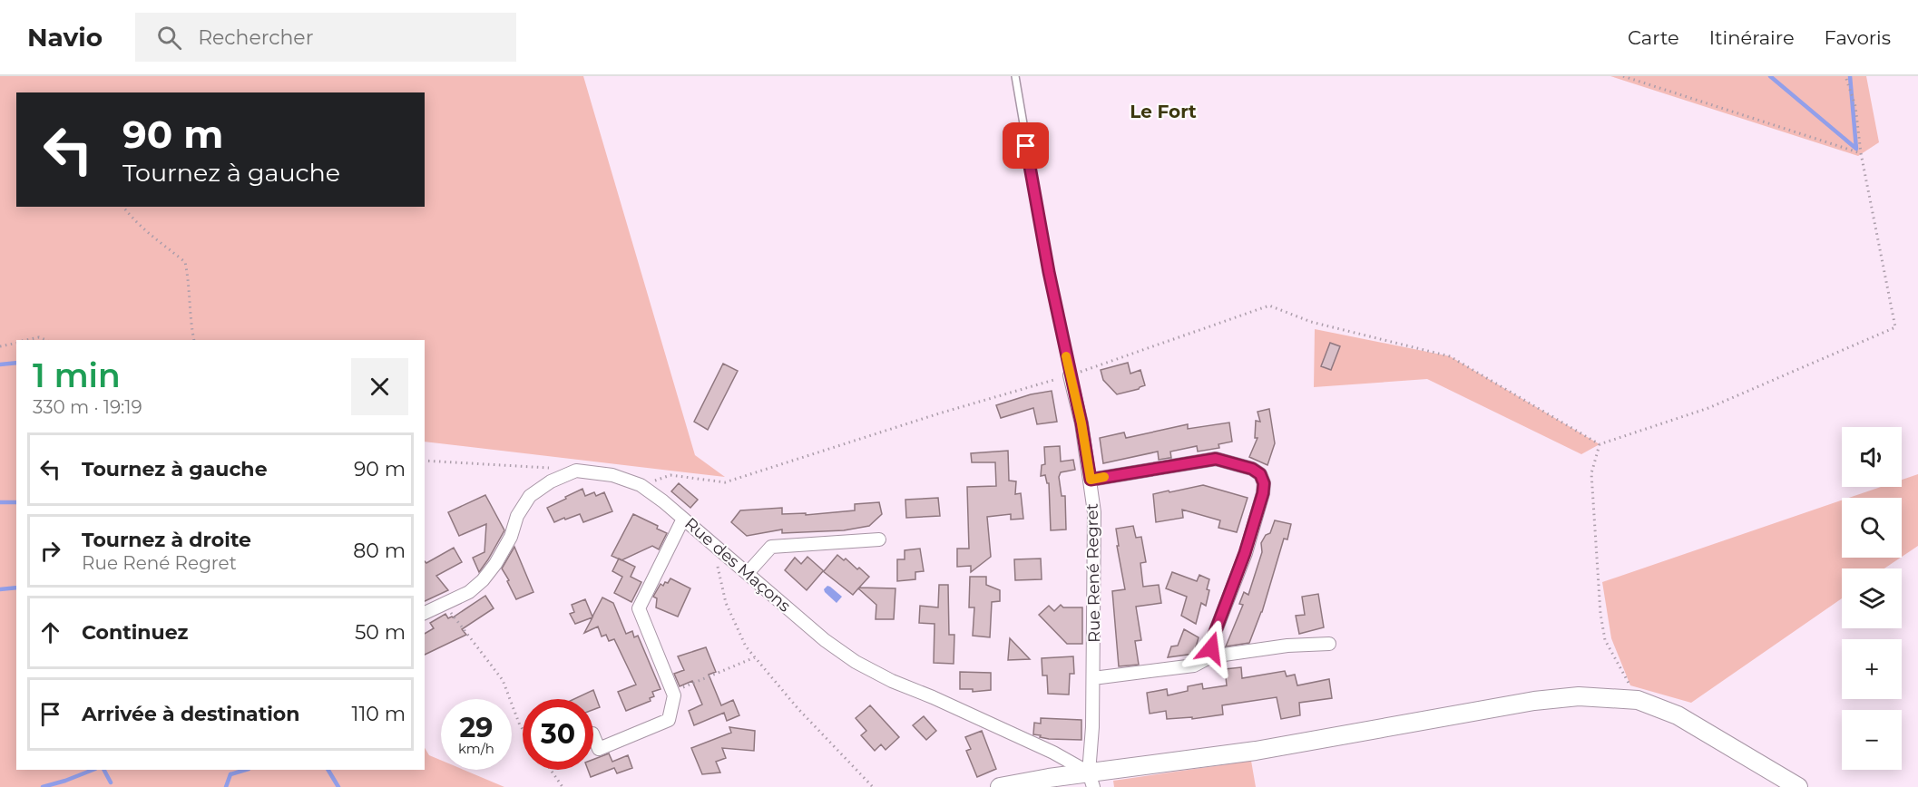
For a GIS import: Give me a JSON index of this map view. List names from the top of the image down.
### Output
{
  "streets": {
    "street": ["Rue des Maçons", "Rue René Regret"]
  },
  "crossings": [
    ["Rue des Maçons", "Rue René Regret"]
  ],
  "districts": ["Le Fort"],
  "page": {
    "header": "Navio",
    "search": "Rechercher",
    "nav": ["Carte", "Itinéraire", "Favoris"],
    "turn": ["90 m", "Tournez à gauche"],
    "heading": ["1 min", "330 m · 19:19"],
    "map_buttons": ["+", "−"],
    "list": [
      {
        "name": "Tournez à gauche",
        "value": "90 m"
      },
      {
        "name": "Tournez à droite",
        "note": "Rue René Regret",
        "value": "80 m"
      },
      {
        "name": "Continuez",
        "value": "50 m"
      },
      {
        "name": "Arrivée à destination",
        "value": "110 m"
      }
    ],
    "speed": "29 km/h",
    "limit": "30"
  }
}
